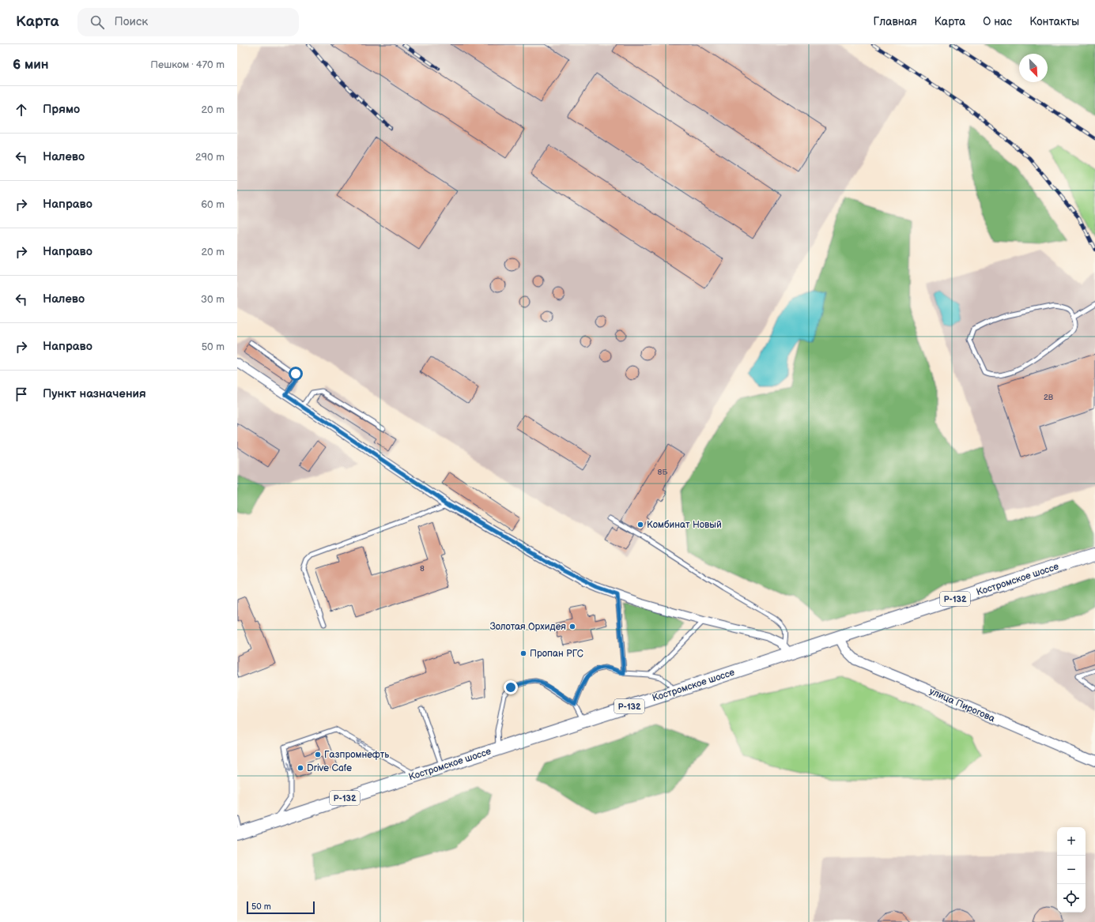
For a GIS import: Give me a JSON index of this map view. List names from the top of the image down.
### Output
{
  "streets": {
    "highway": ["Костромское шоссе", "Р-132"],
    "street": ["улица Пирогова"]
  },
  "crossings": [
    ["Костромское шоссе", "улица Пирогова"]
  ],
  "places": [
    "Комбинат Новый",
    "Золотая Орхидея",
    "Пропан РГС",
    "Газпромнефть",
    "Drive Cafe"
  ],
  "house_numbers": ["2В", "8Б", "8"],
  "scale_bar": "50 m",
  "north": "bottom right",
  "page": {
    "header": "Карта",
    "search": "Поиск",
    "nav": [
      "Главная",
      "Карта",
      "О нас",
      "Контакты"
    ],
    "heading": ["6 мин", "Пешком · 470 m"],
    "list": [
      ["Прямо", "20 m"],
      ["Налево", "290 m"],
      ["Направо", "60 m"],
      ["Направо", "20 m"],
      ["Налево", "30 m"],
      ["Направо", "50 m"],
      "Пункт назначения"
    ],
    "map_buttons": ["+", "−"],
    "scale": "50 m"
  }
}
